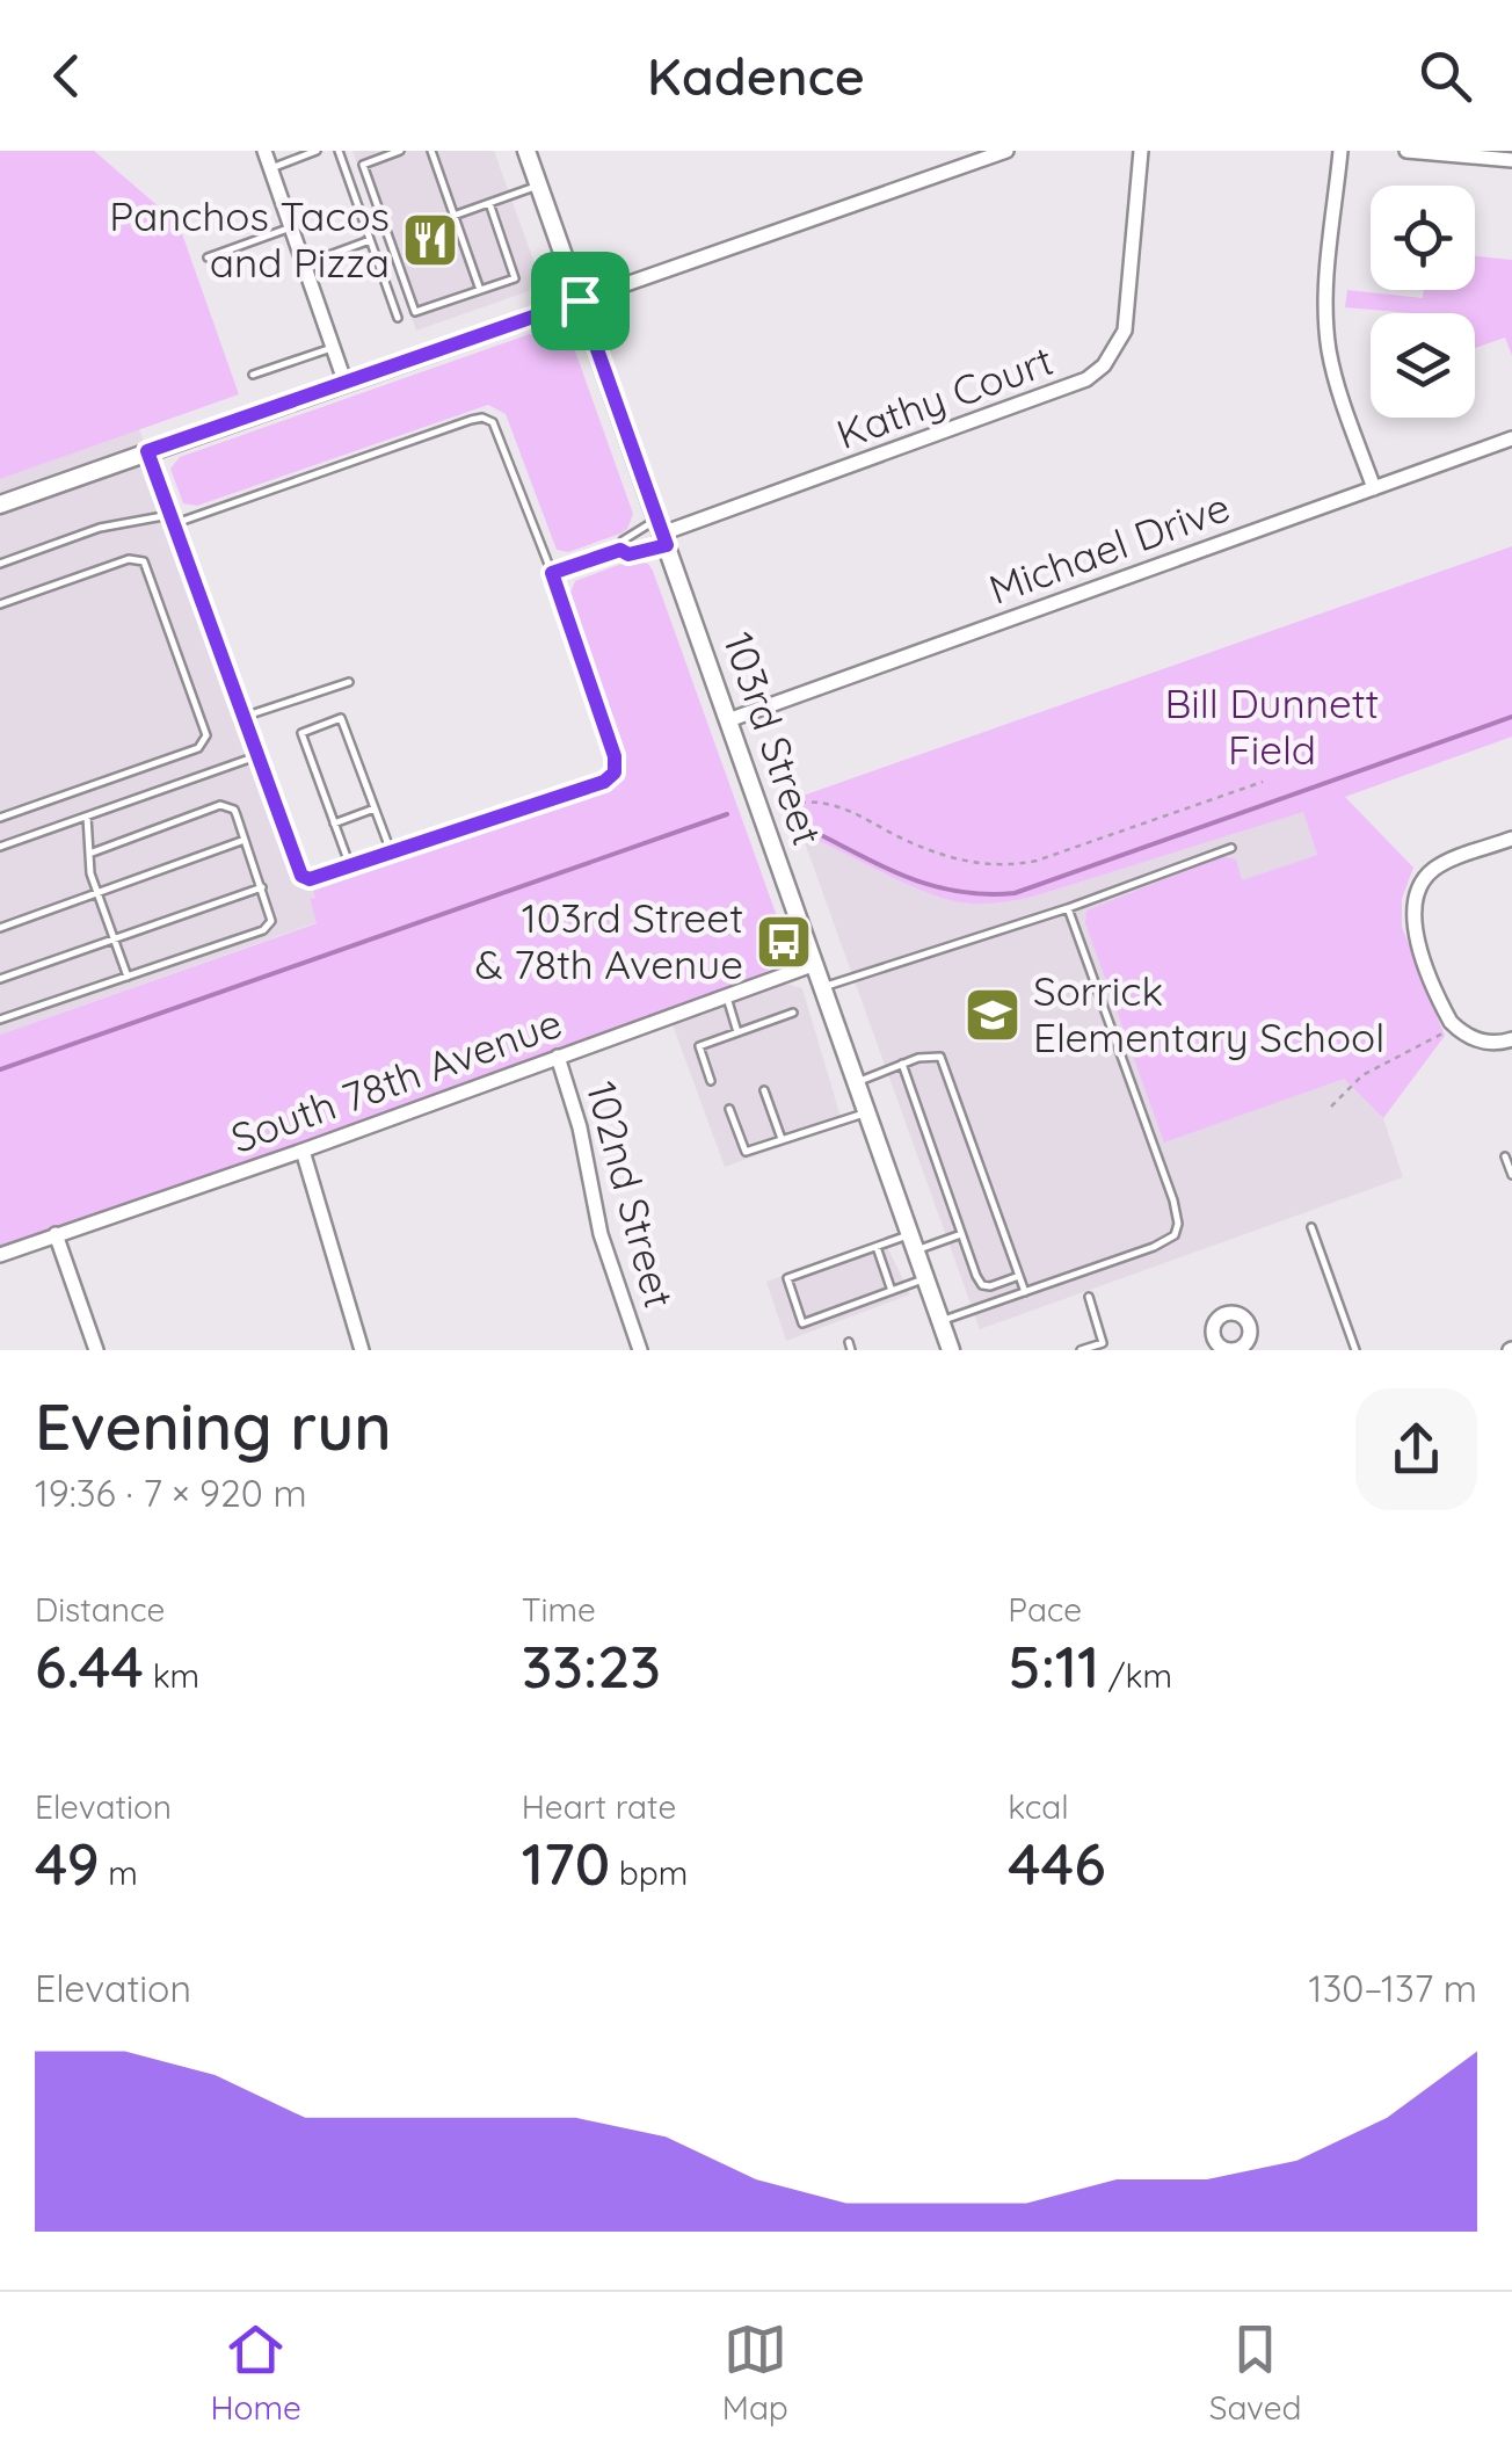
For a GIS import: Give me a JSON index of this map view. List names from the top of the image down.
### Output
{
  "streets": {
    "street": [
      "Kathy Court",
      "Michael Drive",
      "103rd Street",
      "South 78th Avenue",
      "102nd Street"
    ]
  },
  "crossings": [
    ["Kathy Court", "103rd Street"],
    ["Michael Drive", "103rd Street"],
    ["103rd Street", "South 78th Avenue"],
    ["South 78th Avenue", "102nd Street"]
  ],
  "parks": ["Bill Dunnett Field"],
  "places": {
    "restaurant": ["Panchos Tacos and Pizza"],
    "bus stop": ["103rd Street & 78th Avenue"],
    "school or university": ["Sorrick Elementary School"]
  },
  "page": {
    "header": "Kadence",
    "heading": ["Evening run", "19:36 · 7 × 920 m"],
    "stats": [
      ["Distance", "6.44 km"],
      ["Time", "33:23"],
      ["Pace", "5:11 /km"],
      ["Elevation", "49 m"],
      ["Heart rate", "170 bpm"],
      ["kcal", "446"]
    ],
    "chart": ["Elevation", "130–137 m"],
    "tabs": ["Home", "Map", "Saved"]
  }
}
